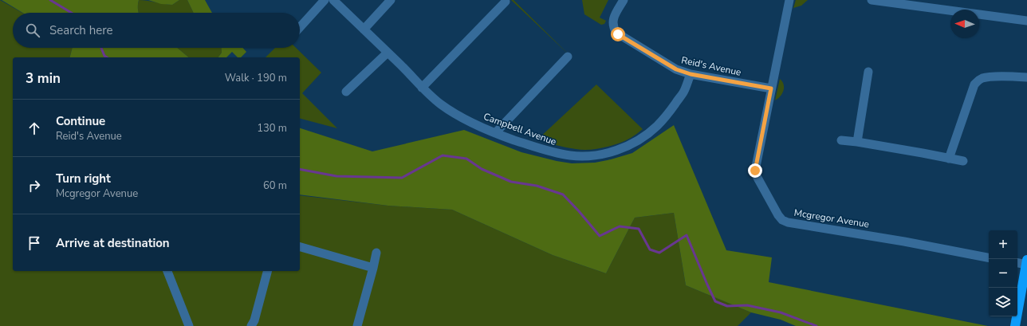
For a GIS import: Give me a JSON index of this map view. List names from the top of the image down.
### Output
{
  "streets": {
    "street": ["Reid's Avenue", "Campbell Avenue", "Mcgregor Avenue"]
  },
  "crossings": [
    ["Reid's Avenue", "Campbell Avenue"],
    ["Reid's Avenue", "Mcgregor Avenue"]
  ],
  "north": "left",
  "page": {
    "search": "Search here",
    "heading": ["3 min", "Walk · 190 m"],
    "list": [
      ["Continue", "Reid's Avenue", "130 m"],
      ["Turn right", "Mcgregor Avenue", "60 m"],
      "Arrive at destination"
    ],
    "map_buttons": ["+", "−"]
  }
}
